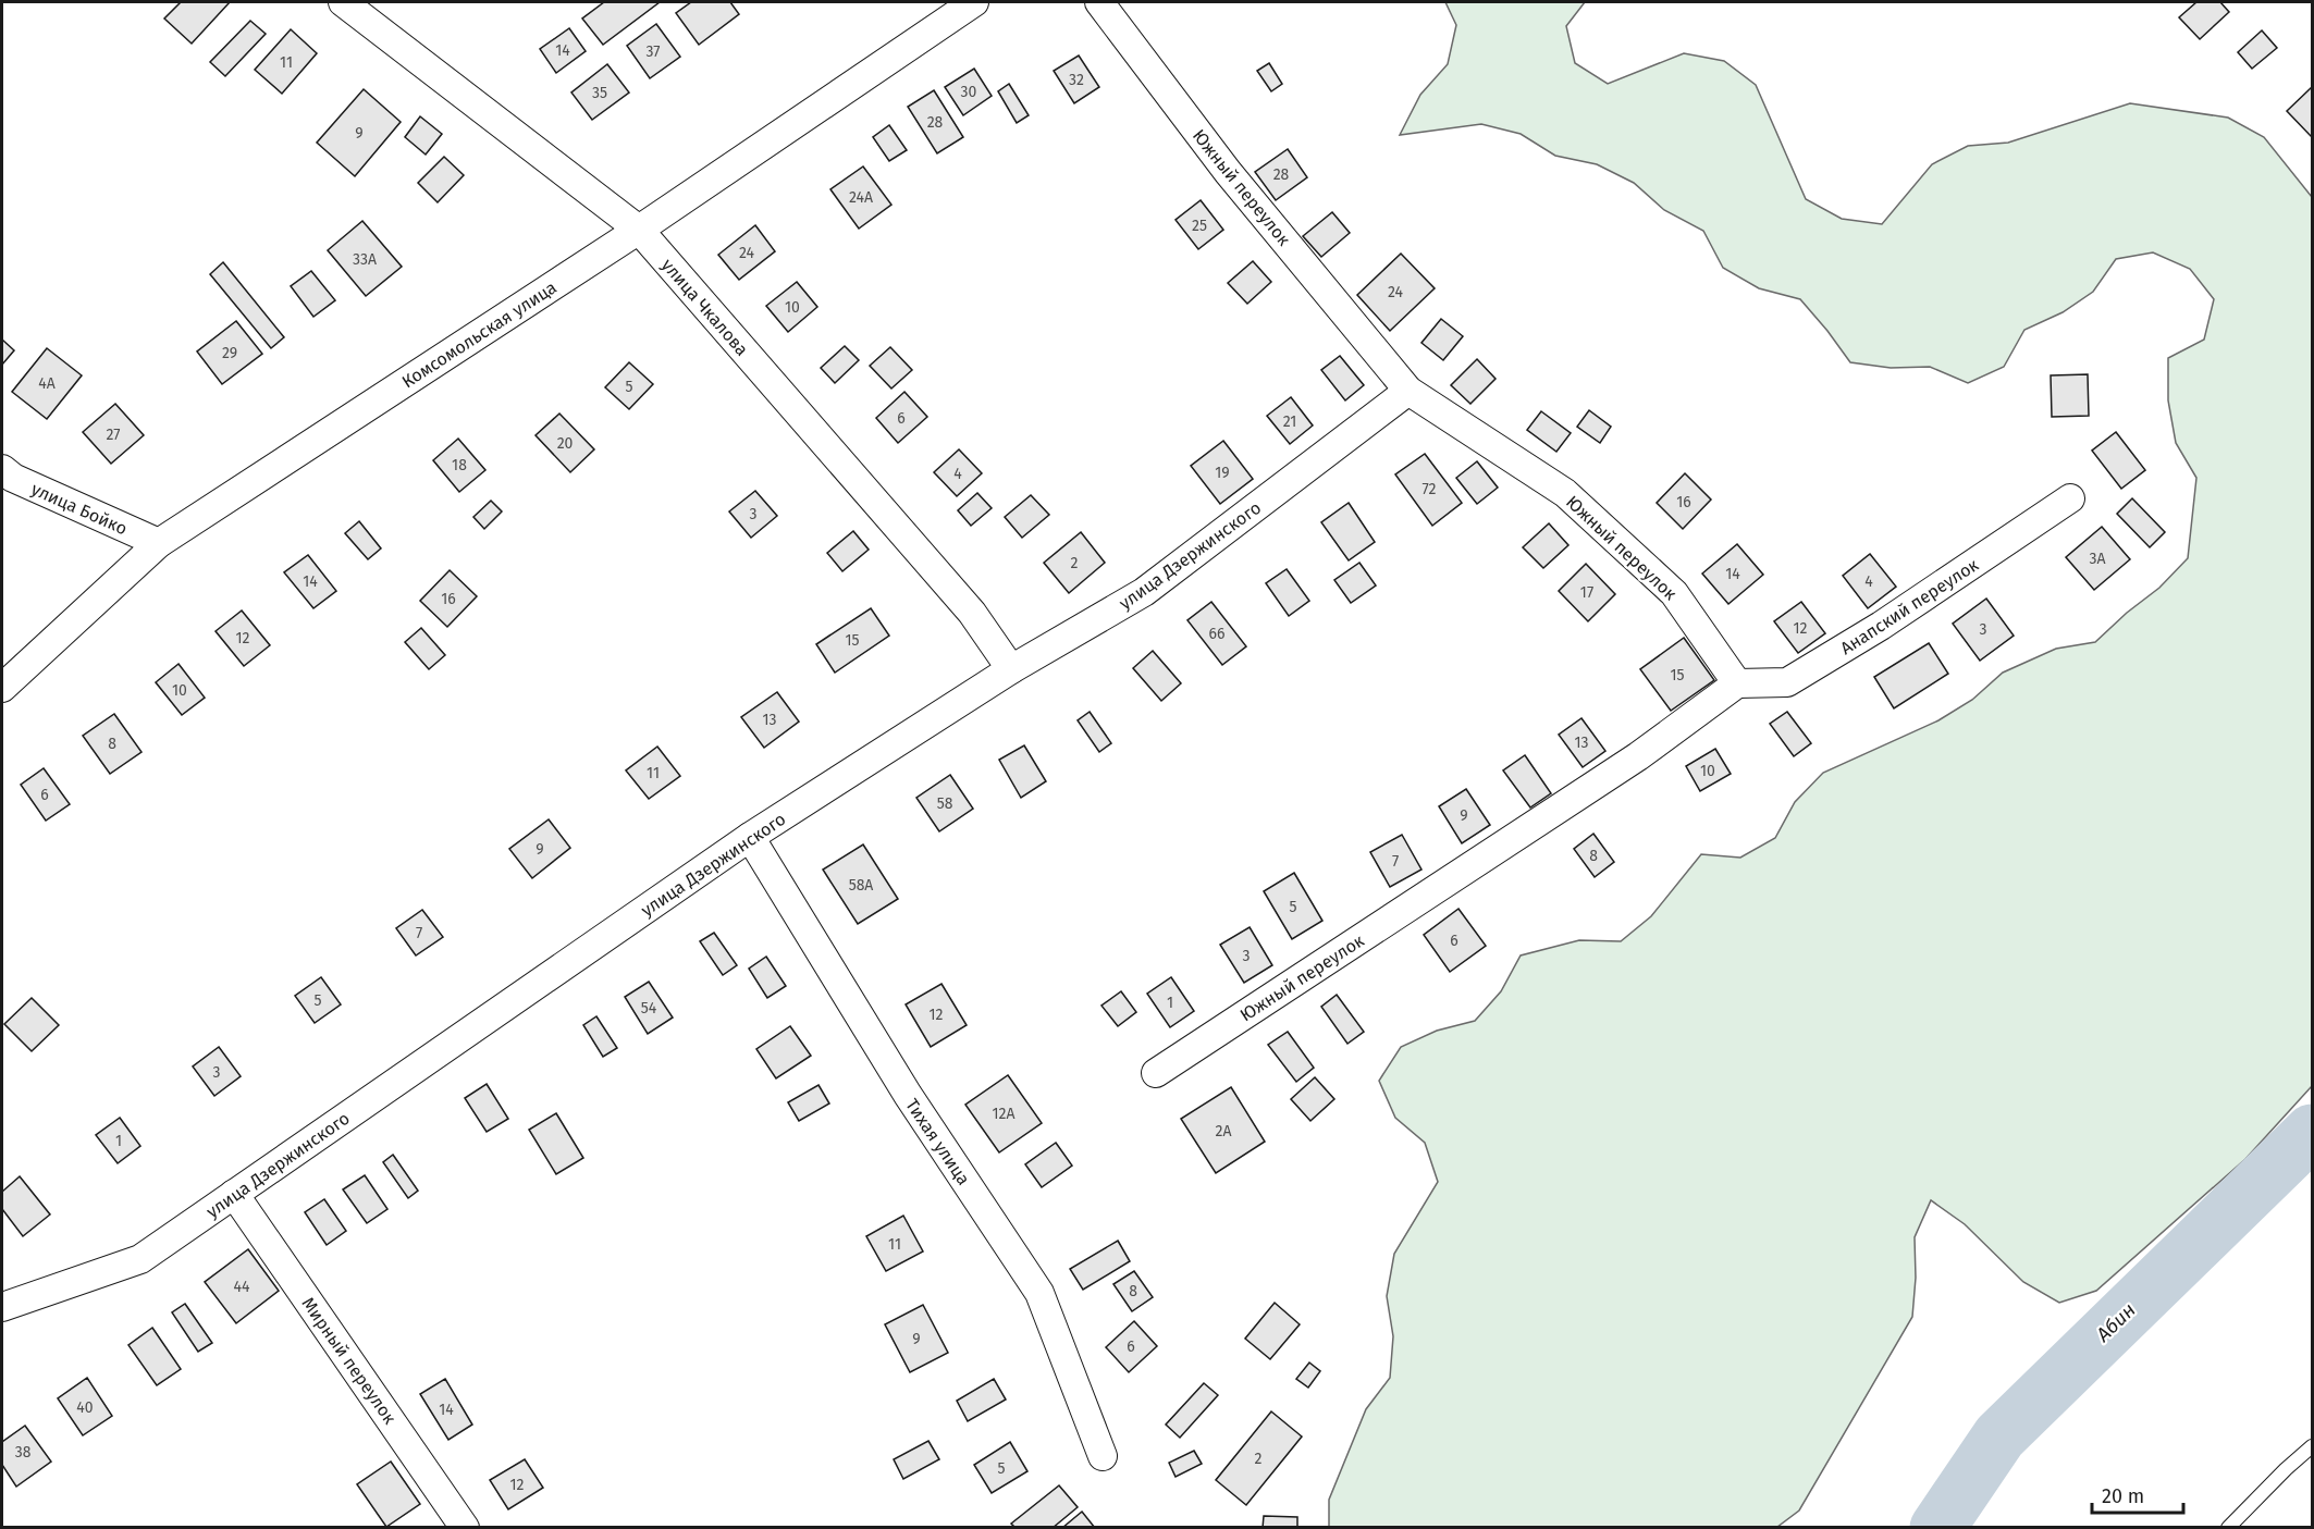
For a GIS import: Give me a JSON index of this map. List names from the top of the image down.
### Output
{
  "streets": {
    "street": [
      "Южный переулок",
      "улица Чкалова",
      "Комсомольская улица",
      "улица Бойко",
      "улица Дзержинского",
      "Анапский переулок",
      "Тихая улица",
      "Мирный переулок"
    ]
  },
  "crossings": [
    ["Южный переулок", "улица Дзержинского"],
    ["Южный переулок", "Анапский переулок"],
    ["улица Чкалова", "Комсомольская улица"],
    ["улица Чкалова", "улица Дзержинского"],
    ["Комсомольская улица", "улица Бойко"],
    ["улица Дзержинского", "Тихая улица"],
    ["улица Дзержинского", "Мирный переулок"]
  ],
  "water": ["Абин"],
  "house_numbers": [
    "14",
    "37",
    "11",
    "32",
    "30",
    "35",
    "28",
    "9",
    "28",
    "24А",
    "25",
    "24",
    "33А",
    "24",
    "10",
    "29",
    "4А",
    "5",
    "6",
    "21",
    "27",
    "20",
    "18",
    "19",
    "4",
    "72",
    "16",
    "3",
    "3А",
    "2",
    "14",
    "14",
    "4",
    "17",
    "16",
    "12",
    "3",
    "66",
    "12",
    "15",
    "15",
    "10",
    "13",
    "13",
    "8",
    "10",
    "11",
    "6",
    "58",
    "9",
    "9",
    "8",
    "7",
    "58А",
    "5",
    "7",
    "6",
    "3",
    "5",
    "1",
    "54",
    "12",
    "3",
    "12А",
    "2А",
    "1",
    "11",
    "44",
    "8",
    "9",
    "6",
    "40",
    "14",
    "38",
    "2",
    "5",
    "12"
  ],
  "scale_bar": "20 m"
}
